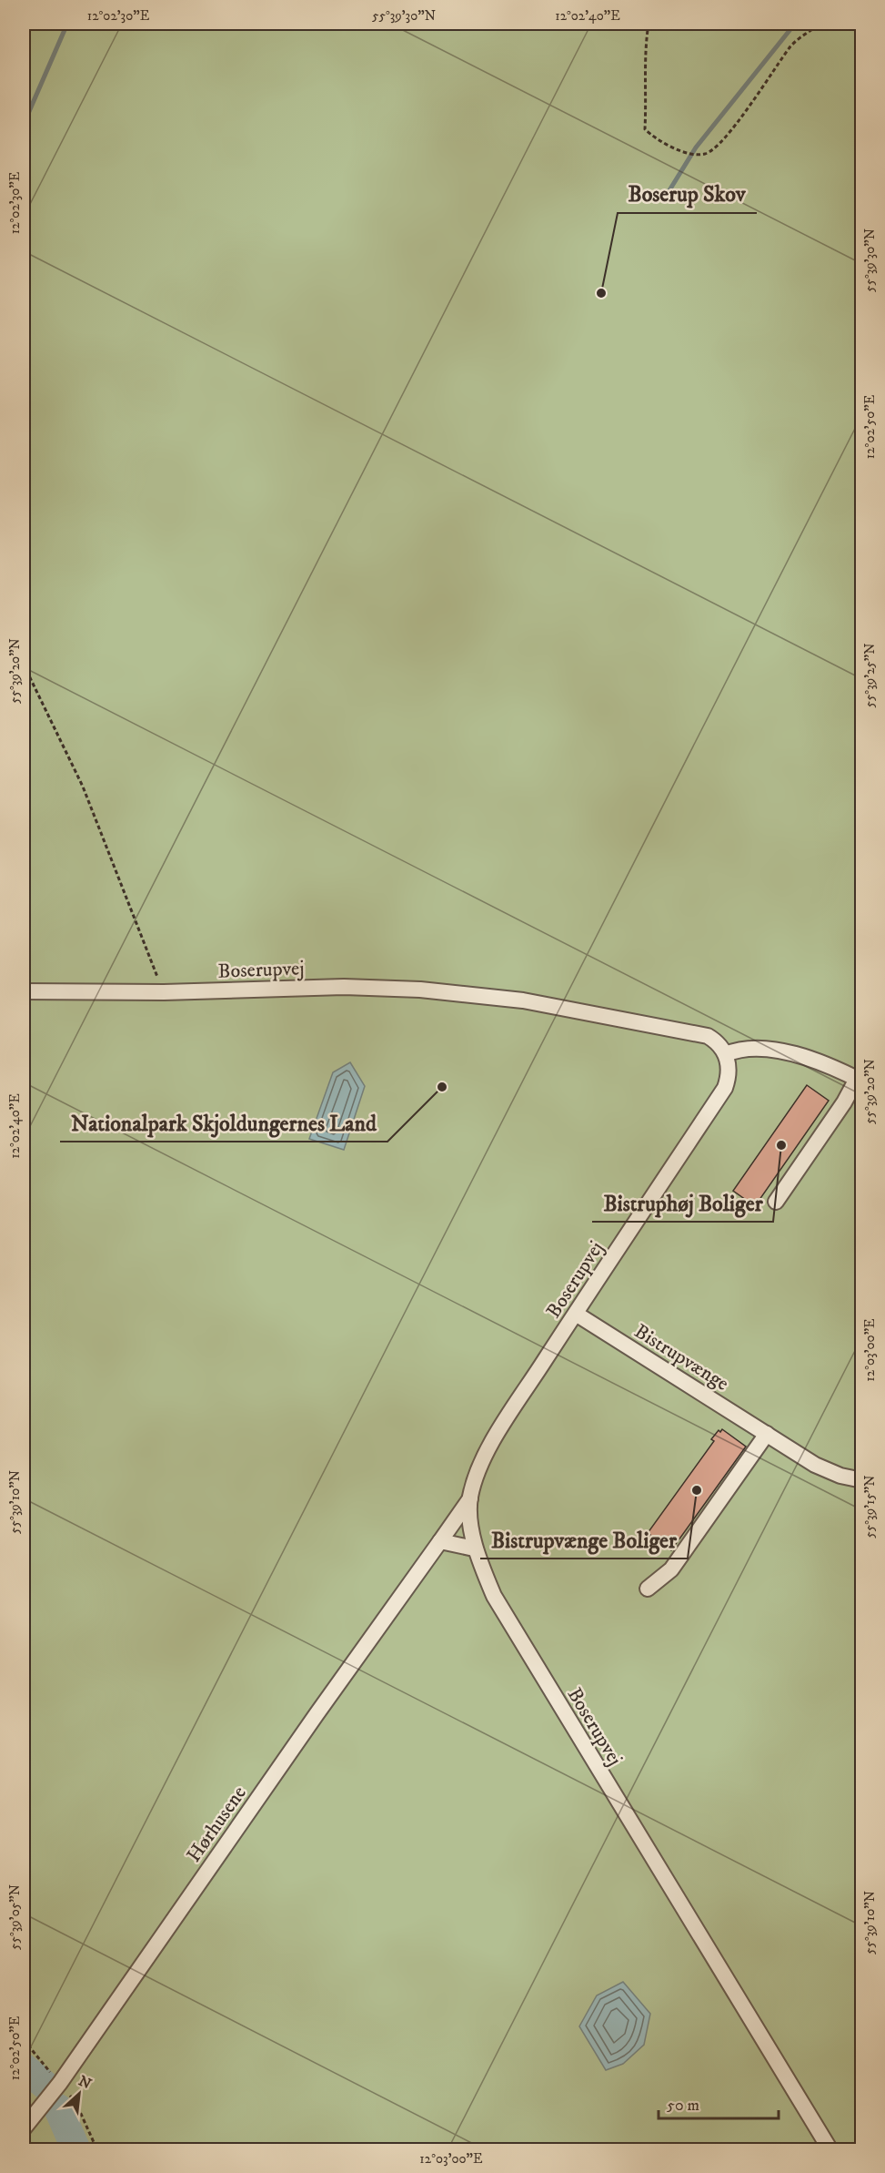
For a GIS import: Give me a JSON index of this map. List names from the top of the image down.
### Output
{
  "streets": {
    "street": ["Boserupvej", "Bistrupvænge", "Hørhusene"]
  },
  "crossings": [
    ["Boserupvej", "Bistrupvænge"],
    ["Boserupvej", "Hørhusene"]
  ],
  "places": [
    "Boserup Skov",
    "Nationalpark Skjoldungernes Land",
    "Bistruphøj Boliger",
    "Bistrupvænge Boliger"
  ],
  "scale_bar": "50 m",
  "north": "top right",
  "coordinates": [
    "12°02'30\"E",
    "55°39'30\"N",
    "12°02'40\"E",
    "12°02'50\"E",
    "55°39'20\"N",
    "55°39'25\"N",
    "12°03'00\"E",
    "55°39'10\"N",
    "55°39'15\"N",
    "55°39'05\"N"
  ]
}
